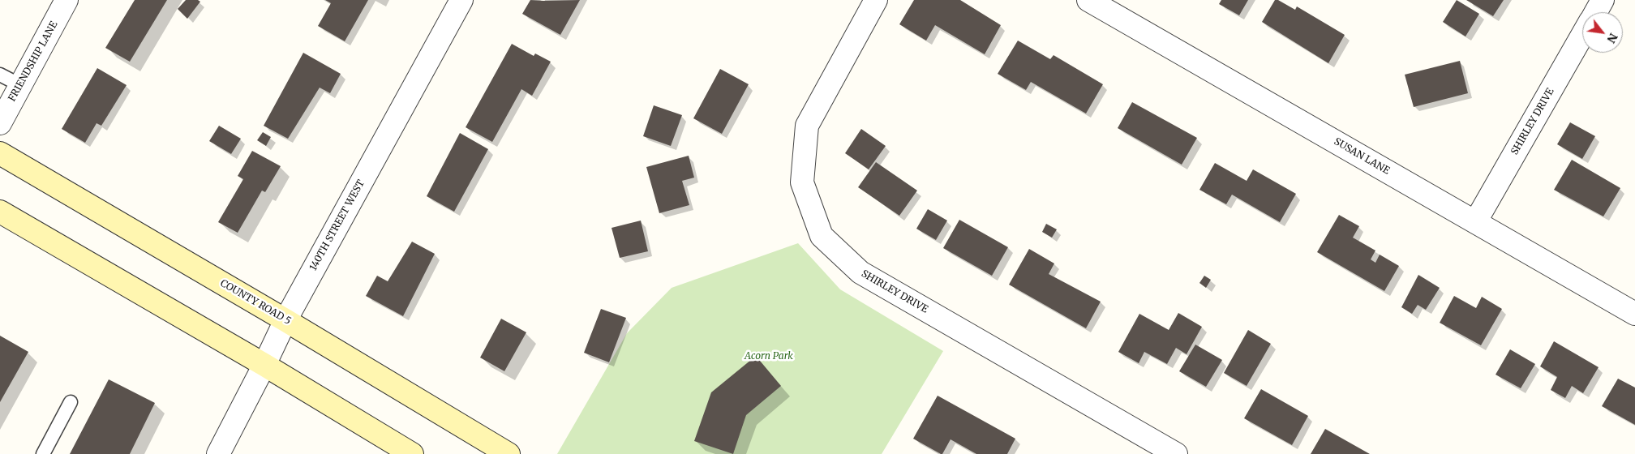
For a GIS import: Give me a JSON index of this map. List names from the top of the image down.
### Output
{
  "streets": {
    "main road": ["COUNTY ROAD 5"],
    "street": [
      "FRIENDSHIP LANE",
      "SHIRLEY DRIVE",
      "SUSAN LANE",
      "140TH STREET WEST"
    ]
  },
  "crossings": [
    ["SHIRLEY DRIVE", "SUSAN LANE"],
    ["140TH STREET WEST", "COUNTY ROAD 5"]
  ],
  "parks": ["Acorn Park"],
  "north": "bottom right"
}
